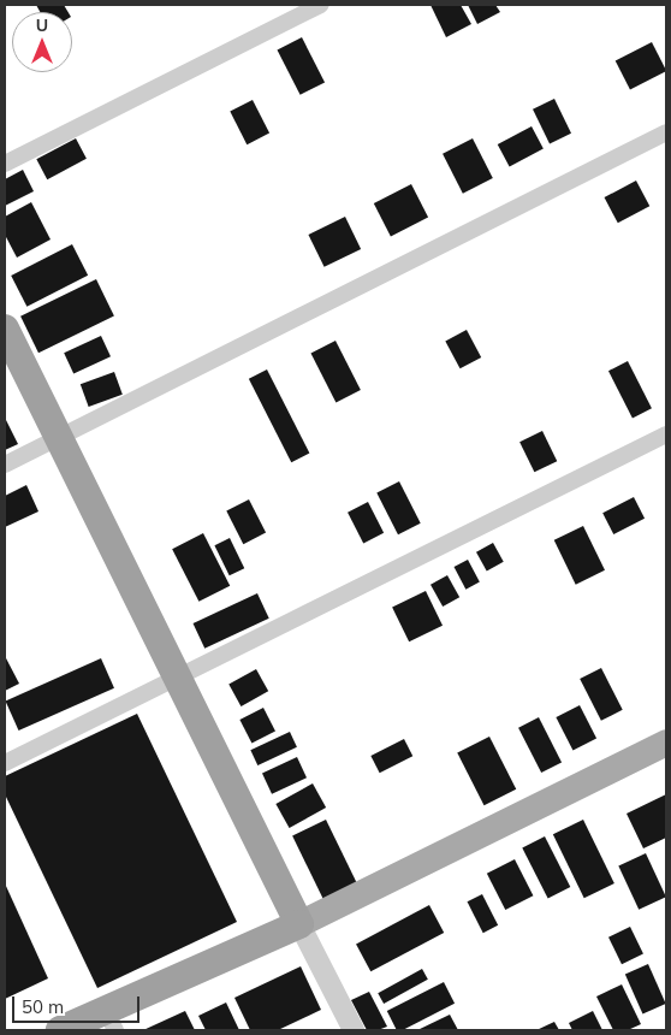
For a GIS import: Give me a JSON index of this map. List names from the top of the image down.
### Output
{
  "scale_bar": "50 m",
  "north": "top"
}
